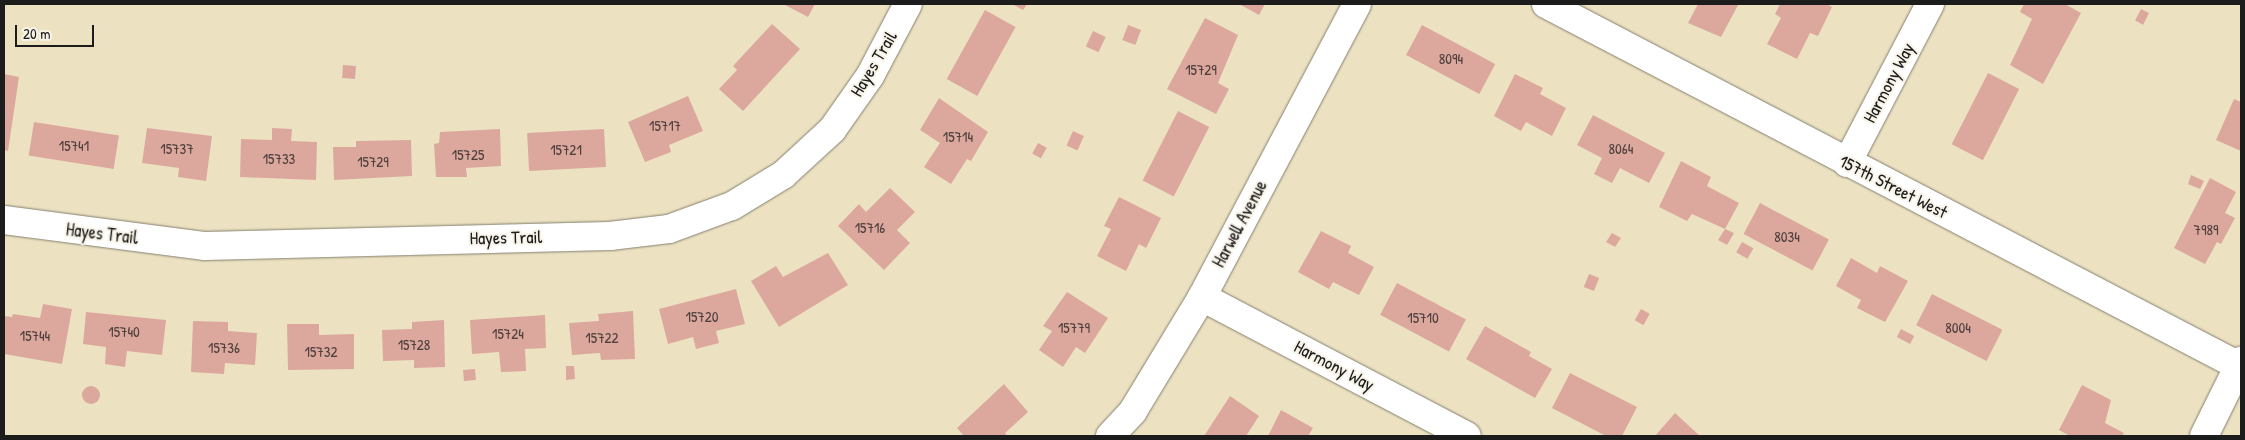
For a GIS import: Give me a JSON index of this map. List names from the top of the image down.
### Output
{
  "streets": {
    "street": [
      "Hayes Trail",
      "Harmony Way",
      "157th Street West",
      "Harwell Avenue"
    ]
  },
  "crossings": [
    ["Harmony Way", "157th Street West"],
    ["Harmony Way", "Harwell Avenue"]
  ],
  "house_numbers": [
    "8094",
    "15729",
    "15717",
    "15714",
    "15741",
    "15737",
    "8064",
    "15721",
    "15725",
    "15733",
    "15729",
    "15716",
    "7989",
    "8034",
    "15720",
    "15710",
    "15779",
    "8004",
    "15740",
    "15724",
    "15744",
    "15722",
    "15728",
    "15736",
    "15732"
  ],
  "scale_bar": "20 m"
}
